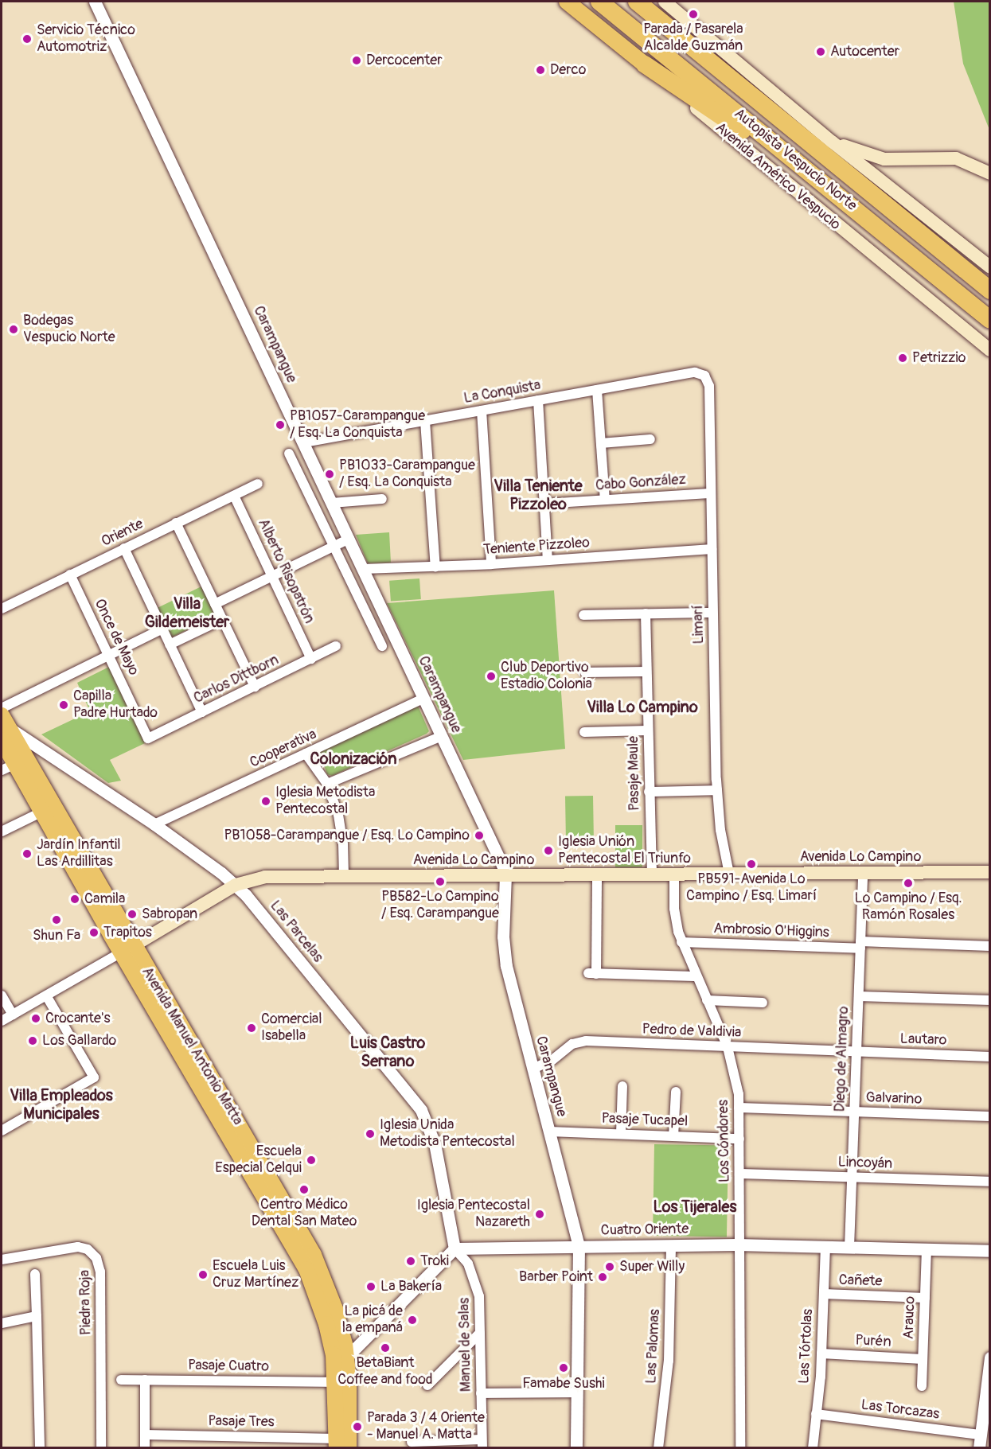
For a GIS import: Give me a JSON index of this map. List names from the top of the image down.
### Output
{
  "streets": {
    "highway": ["Autopista Vespucio Norte"],
    "main road": ["Avenida Américo Vespucio", "Avenida Lo Campino", "Avenida Manuel Antonio Matta"],
    "street": [
      "Carampangue",
      "La Conquista",
      "Cabo González",
      "Oriente",
      "Teniente Pizzoleo",
      "Alberto Risopatrón",
      "Limarí",
      "Once de Mayo",
      "Carlos Dittborn",
      "Cooperativa",
      "Pasaje Maule",
      "Ambrosio O'Higgins",
      "Las Parcelas",
      "Pedro de Valdivia",
      "Lautaro",
      "Diego de Almagro",
      "Galvarino",
      "Pasaje Tucapel",
      "Los Cóndores",
      "Lincoyán",
      "Cuatro Oriente",
      "Cañete",
      "Piedra Roja",
      "Arauco",
      "Purén",
      "Manuel de Salas",
      "Las Palomas",
      "Las Tórtolas",
      "Pasaje Cuatro",
      "Las Torcazas",
      "Pasaje Tres"
    ]
  },
  "crossings": [
    ["Carampangue", "La Conquista"],
    ["Carampangue", "Teniente Pizzoleo"],
    ["Carampangue", "Cooperativa"],
    ["Carampangue", "Avenida Lo Campino"],
    ["Carampangue", "Pedro de Valdivia"],
    ["Carampangue", "Pasaje Tucapel"],
    ["Carampangue", "Cuatro Oriente"],
    ["La Conquista", "Limarí"],
    ["Cabo González", "Limarí"],
    ["Oriente", "Alberto Risopatrón"],
    ["Oriente", "Once de Mayo"],
    ["Teniente Pizzoleo", "Limarí"],
    ["Alberto Risopatrón", "Carlos Dittborn"],
    ["Limarí", "Avenida Lo Campino"],
    ["Once de Mayo", "Carlos Dittborn"],
    ["Cooperativa", "Las Parcelas"],
    ["Pasaje Maule", "Avenida Lo Campino"],
    ["Avenida Lo Campino", "Las Parcelas"],
    ["Avenida Lo Campino", "Avenida Manuel Antonio Matta"],
    ["Avenida Lo Campino", "Diego de Almagro"],
    ["Avenida Lo Campino", "Los Cóndores"],
    ["Ambrosio O'Higgins", "Diego de Almagro"],
    ["Ambrosio O'Higgins", "Los Cóndores"],
    ["Las Parcelas", "Avenida Manuel Antonio Matta"],
    ["Las Parcelas", "Cuatro Oriente"],
    ["Las Parcelas", "Manuel de Salas"],
    ["Pedro de Valdivia", "Lautaro"],
    ["Pedro de Valdivia", "Diego de Almagro"],
    ["Pedro de Valdivia", "Los Cóndores"],
    ["Lautaro", "Diego de Almagro"],
    ["Avenida Manuel Antonio Matta", "Pasaje Cuatro"],
    ["Avenida Manuel Antonio Matta", "Pasaje Tres"],
    ["Diego de Almagro", "Galvarino"],
    ["Diego de Almagro", "Lincoyán"],
    ["Diego de Almagro", "Cuatro Oriente"],
    ["Galvarino", "Los Cóndores"],
    ["Pasaje Tucapel", "Los Cóndores"],
    ["Los Cóndores", "Lincoyán"],
    ["Los Cóndores", "Cuatro Oriente"],
    ["Cuatro Oriente", "Arauco"],
    ["Cuatro Oriente", "Manuel de Salas"],
    ["Cuatro Oriente", "Las Palomas"],
    ["Cuatro Oriente", "Las Tórtolas"],
    ["Cañete", "Arauco"],
    ["Cañete", "Las Tórtolas"],
    ["Arauco", "Purén"],
    ["Purén", "Las Tórtolas"],
    ["Las Tórtolas", "Las Torcazas"]
  ],
  "districts": [
    "Villa Teniente Pizzoleo",
    "Villa Gildemeister",
    "Villa Lo Campino",
    "Colonización",
    "Luis Castro Serrano",
    "Villa Empleados Municipales",
    "Los Tijerales"
  ],
  "places": [
    "Parada / Pasarela Alcalde Guzmán",
    "Servicio Técnico Automotriz",
    "Autocenter",
    "Dercocenter",
    "Derco",
    "Bodegas Vespucio Norte",
    "Petrizzio",
    "PB1057-Carampangue / Esq. La Conquista",
    "PB1033-Carampangue / Esq. La Conquista",
    "Club Deportivo Estadio Colonia",
    "Capilla Padre Hurtado",
    "Iglesia Metodista Pentecostal",
    "PB1058-Carampangue / Esq. Lo Campino",
    "Iglesia Unión Pentecostal El Triunfo",
    "Jardín Infantil Las Ardillitas",
    "PB591-Avenida Lo Campino / Esq. Limarí",
    "PB582-Lo Campino / Esq. Carampangue",
    "Lo Campino / Esq. Ramón Rosales",
    "Camila",
    "Sabropan",
    "Shun Fa",
    "Trapitos",
    "Crocante's",
    "Comercial Isabella",
    "Los Gallardo",
    "Iglesia Unida Metodista Pentecostal",
    "Escuela Especial Celqui",
    "Centro Médico Dental San Mateo",
    "Iglesia Pentecostal Nazareth",
    "Troki",
    "Super Willy",
    "Escuela Luis Cruz Martínez",
    "Barber Point",
    "La Bakería",
    "La picá de la empaná",
    "BetaBiant Coffee and food",
    "Famabe Sushi",
    "Parada 3 / 4 Oriente - Manuel A. Matta"
  ]
}
